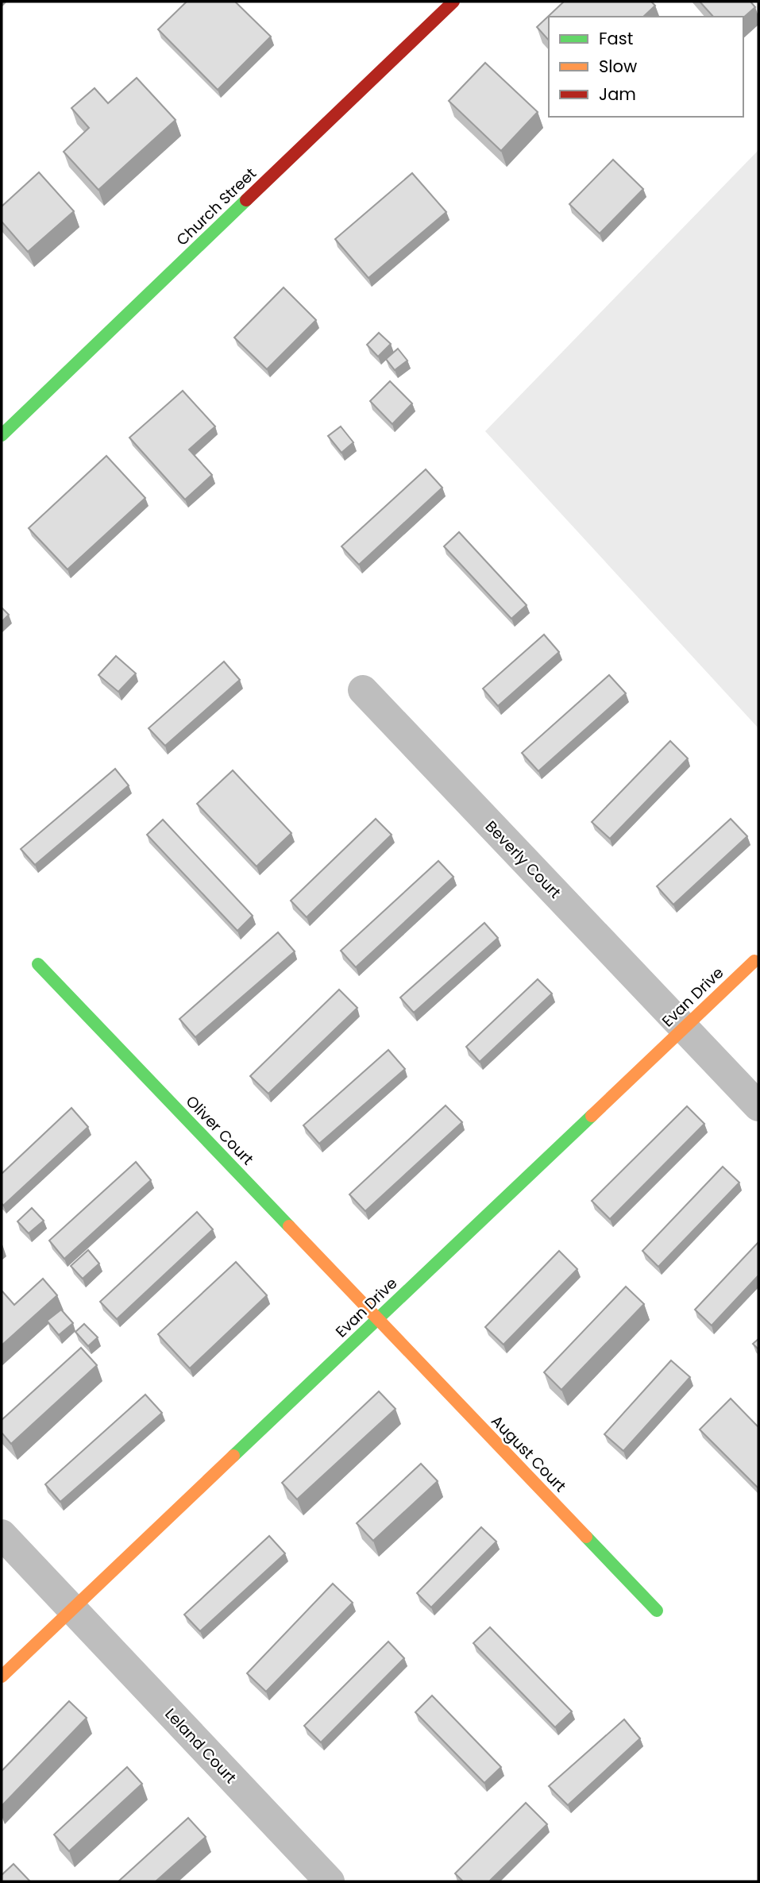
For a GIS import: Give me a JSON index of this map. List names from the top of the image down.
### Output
{
  "streets": {
    "street": [
      "Church Street",
      "Beverly Court",
      "Evan Drive",
      "Oliver Court",
      "August Court",
      "Leland Court"
    ]
  },
  "crossings": [
    ["Beverly Court", "Evan Drive"],
    ["Evan Drive", "Oliver Court"],
    ["Evan Drive", "August Court"],
    ["Evan Drive", "Leland Court"],
    ["Oliver Court", "August Court"]
  ],
  "legend": ["Fast", "Slow", "Jam"]
}
